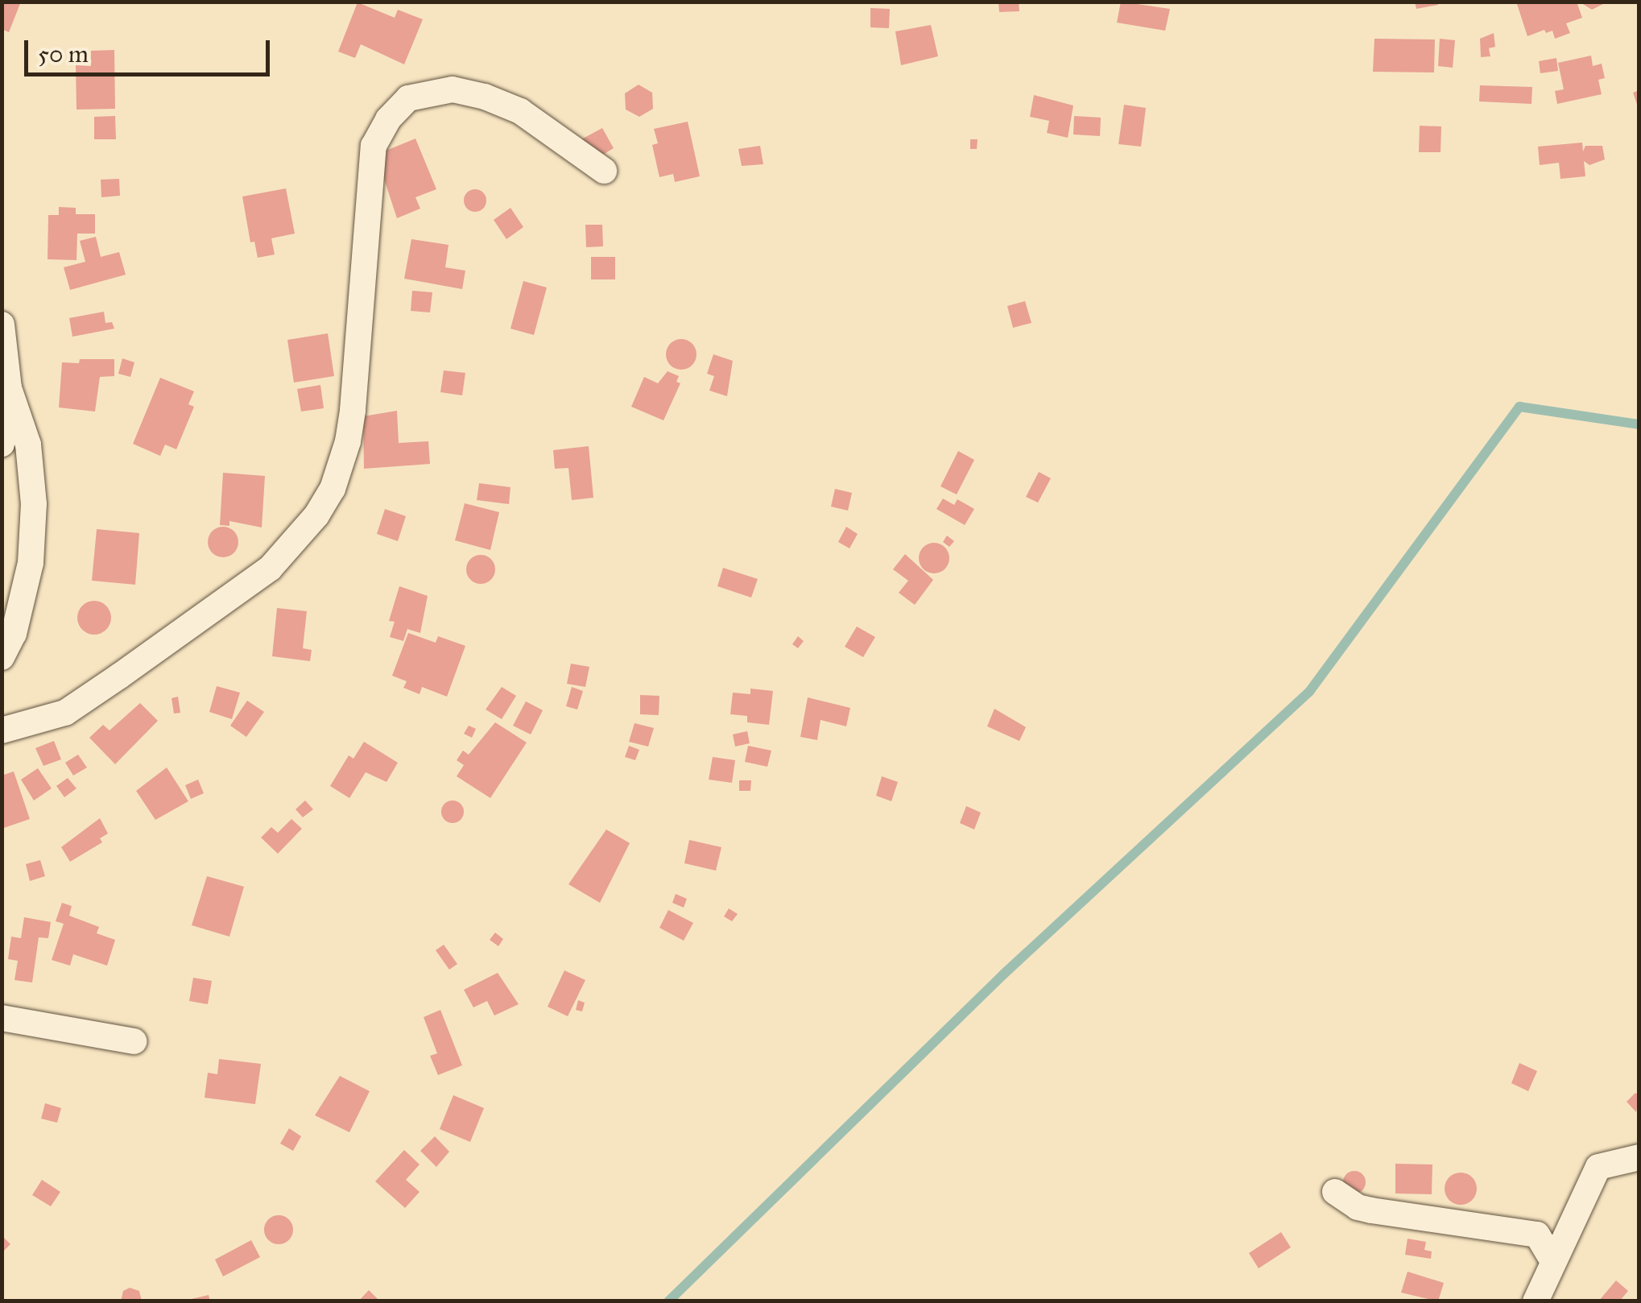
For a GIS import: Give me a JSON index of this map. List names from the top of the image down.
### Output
{
  "scale_bar": "50 m"
}
